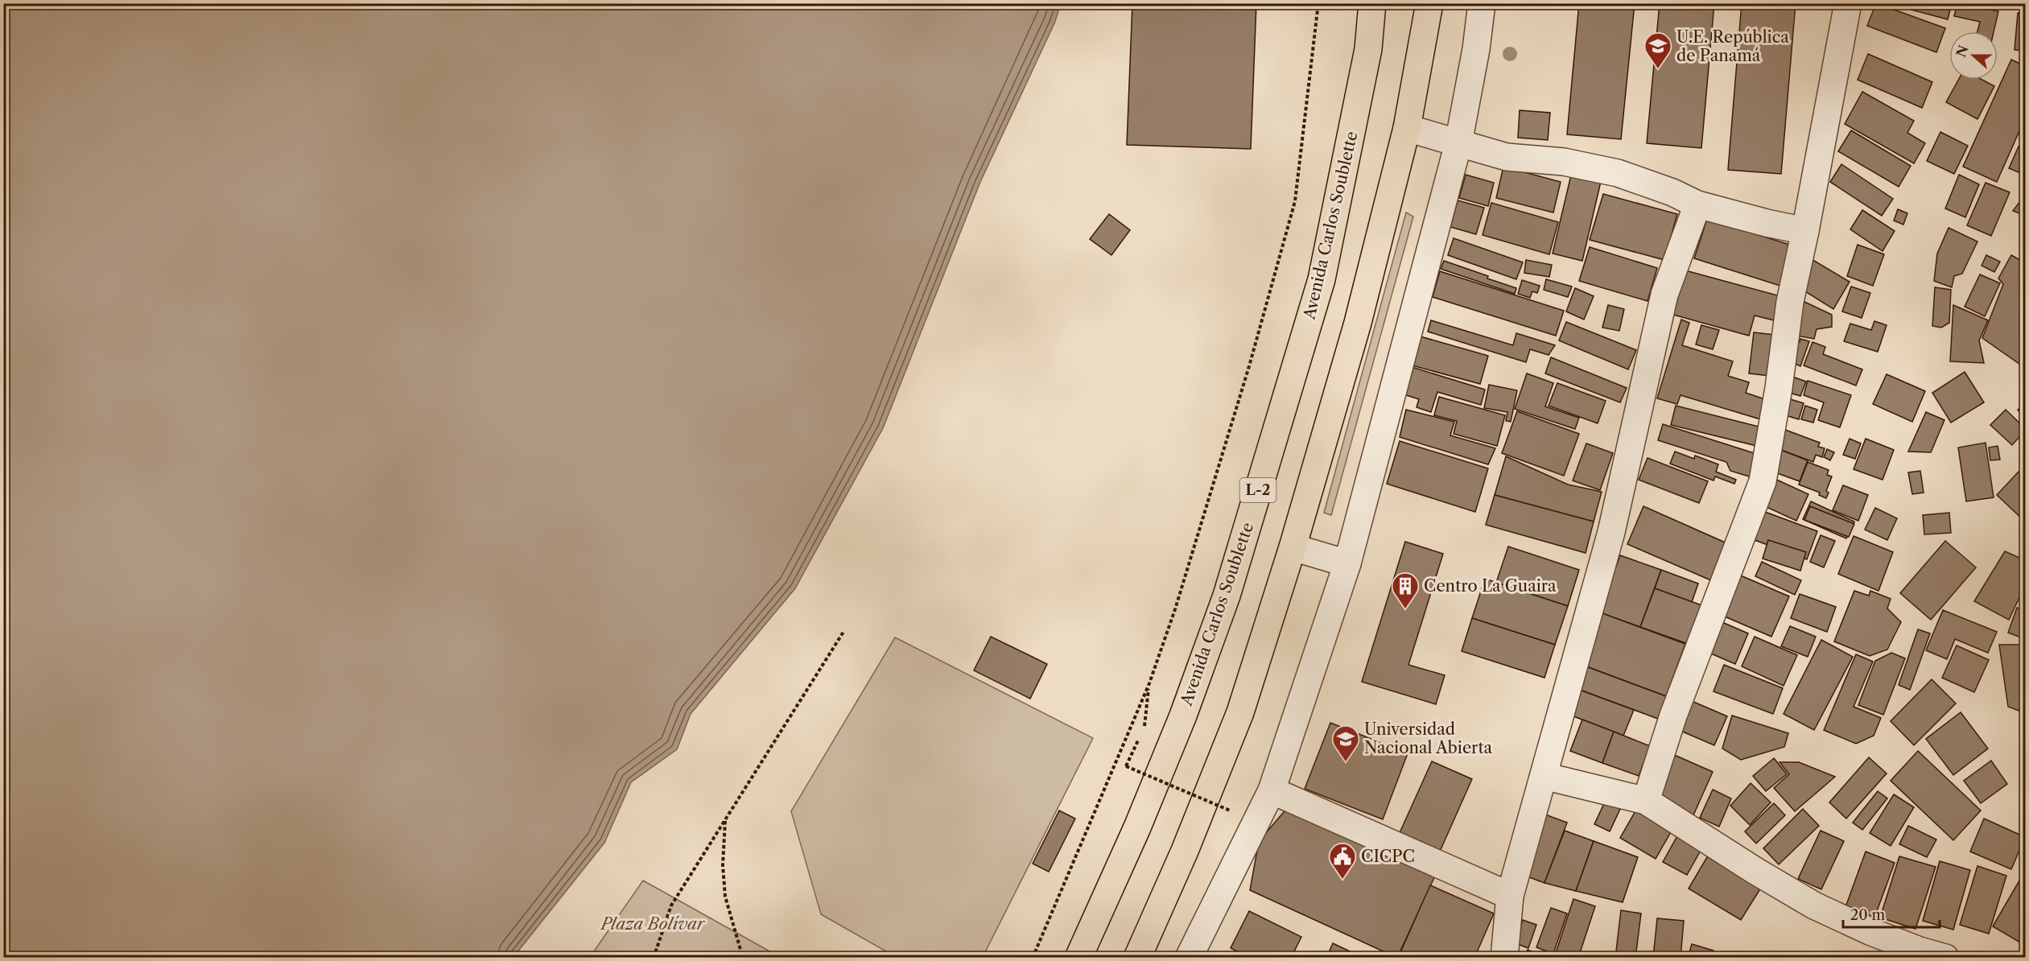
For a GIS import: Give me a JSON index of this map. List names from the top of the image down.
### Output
{
  "streets": {
    "main road": ["Avenida Carlos Soublette", "L-2"]
  },
  "parks": ["Plaza Bolívar"],
  "places": {
    "school or university": ["U.E. República de Panamá", "Universidad Nacional Abierta"],
    "building": ["Centro La Guaira"],
    "public building": ["CICPC"]
  },
  "scale_bar": "20 m",
  "north": "left"
}
